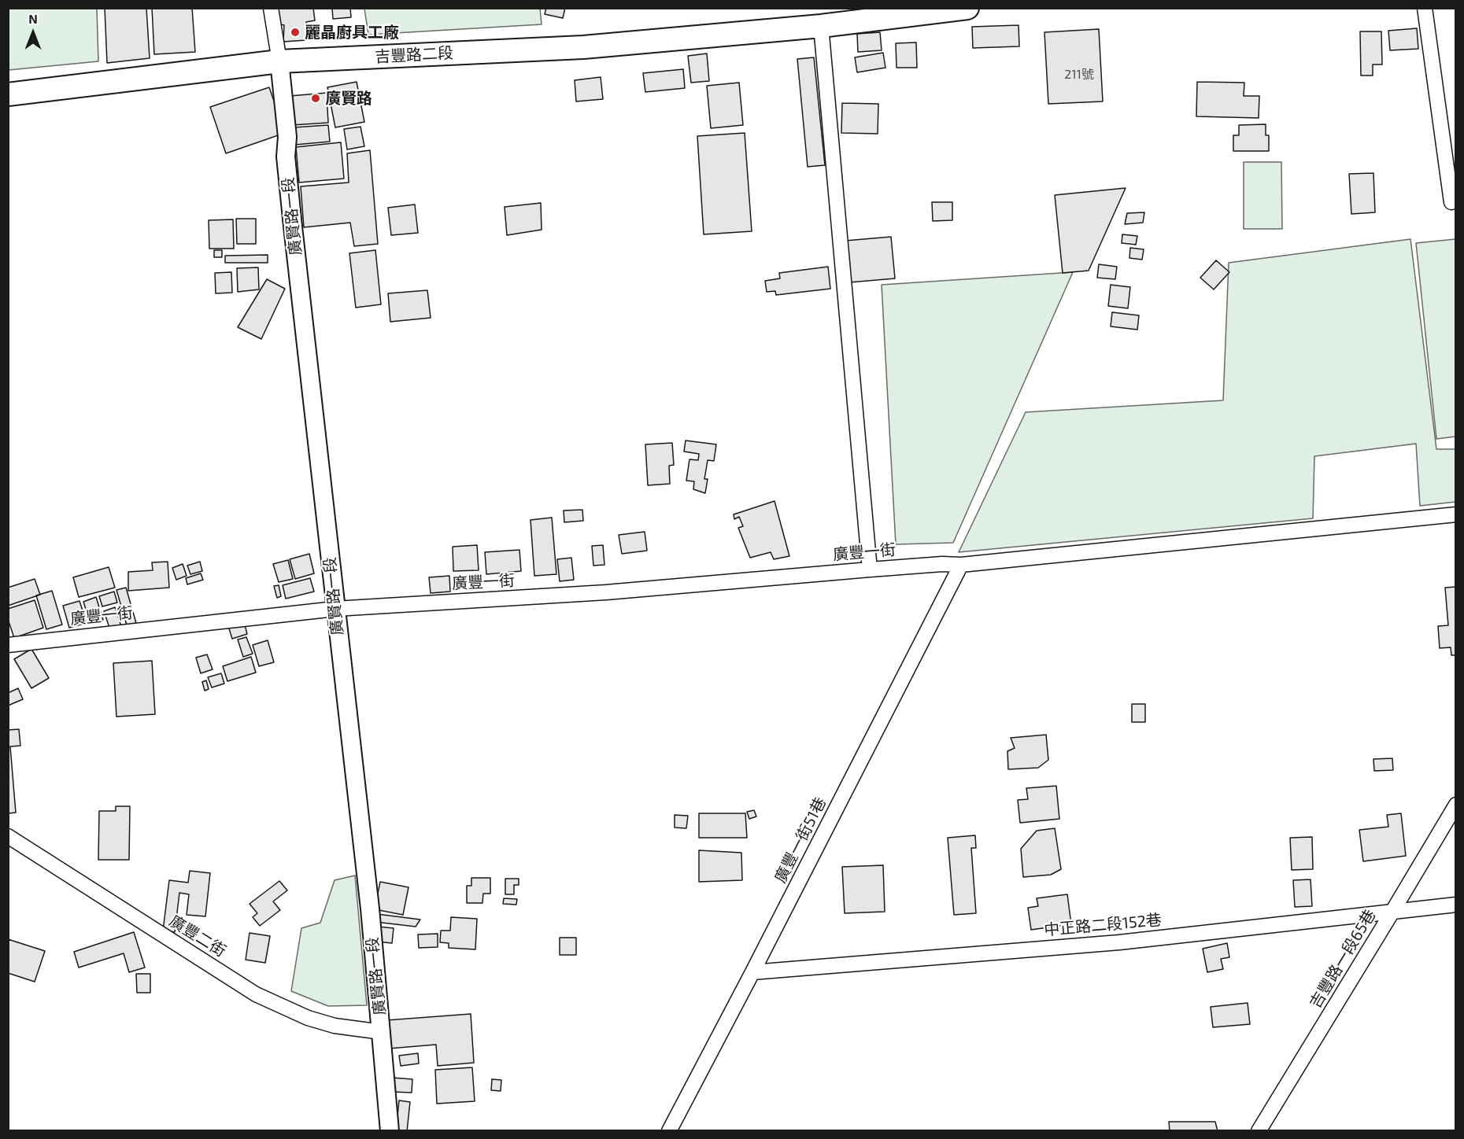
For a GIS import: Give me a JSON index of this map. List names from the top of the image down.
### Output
{
  "streets": {
    "main road": ["吉豐路二段"],
    "street": [
      "廣賢路一段",
      "廣豐一街",
      "廣豐一街51巷",
      "中正路二段152巷",
      "廣豐二街",
      "吉豐路一段65巷"
    ]
  },
  "crossings": [
    ["吉豐路二段", "廣賢路一段"],
    ["廣賢路一段", "廣豐一街"],
    ["廣賢路一段", "廣豐二街"],
    ["廣豐一街", "廣豐一街51巷"],
    ["廣豐一街51巷", "中正路二段152巷"],
    ["中正路二段152巷", "吉豐路一段65巷"]
  ],
  "places": ["麗晶廚具工廠", "廣賢路"],
  "house_numbers": ["211號"],
  "north": "top"
}
